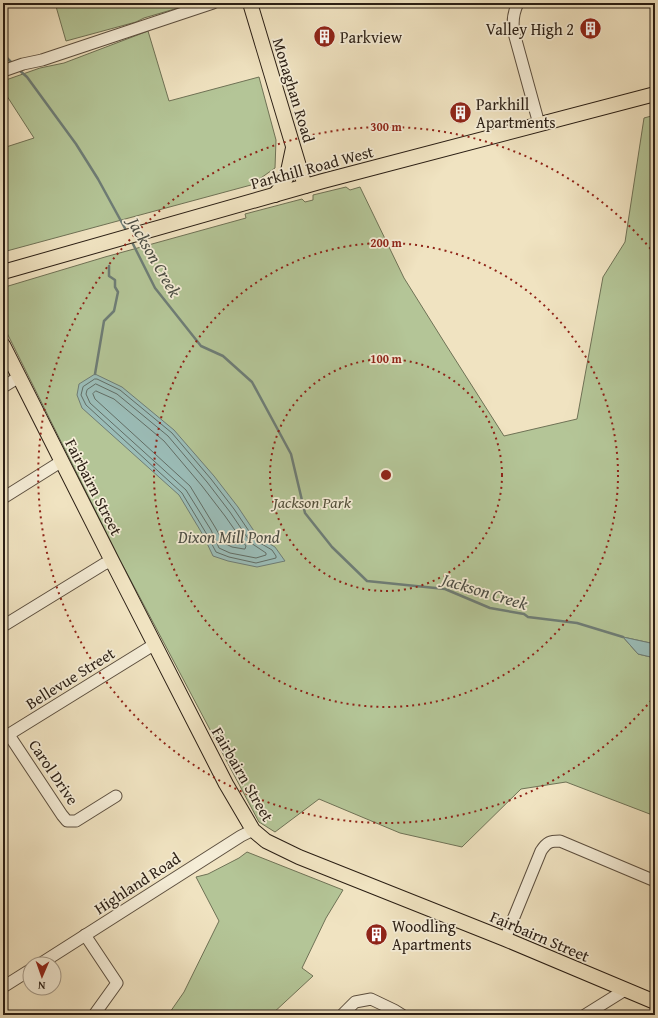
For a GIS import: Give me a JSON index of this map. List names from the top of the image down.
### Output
{
  "streets": {
    "main road": ["Monaghan Road", "Parkhill Road West", "Fairbairn Street"],
    "street": ["Bellevue Street", "Carol Drive", "Highland Road"]
  },
  "crossings": [
    ["Monaghan Road", "Parkhill Road West"],
    ["Fairbairn Street", "Bellevue Street"],
    ["Fairbairn Street", "Highland Road"],
    ["Bellevue Street", "Carol Drive"]
  ],
  "water": ["Jackson Creek", "Dixon Mill Pond"],
  "parks": ["Jackson Park"],
  "places": {
    "building": [
      "Valley High 2",
      "Parkview",
      "Parkhill Apartments",
      "Woodling Apartments"
    ]
  },
  "north": "bottom",
  "rings": ["300 m", "200 m", "100 m"]
}
